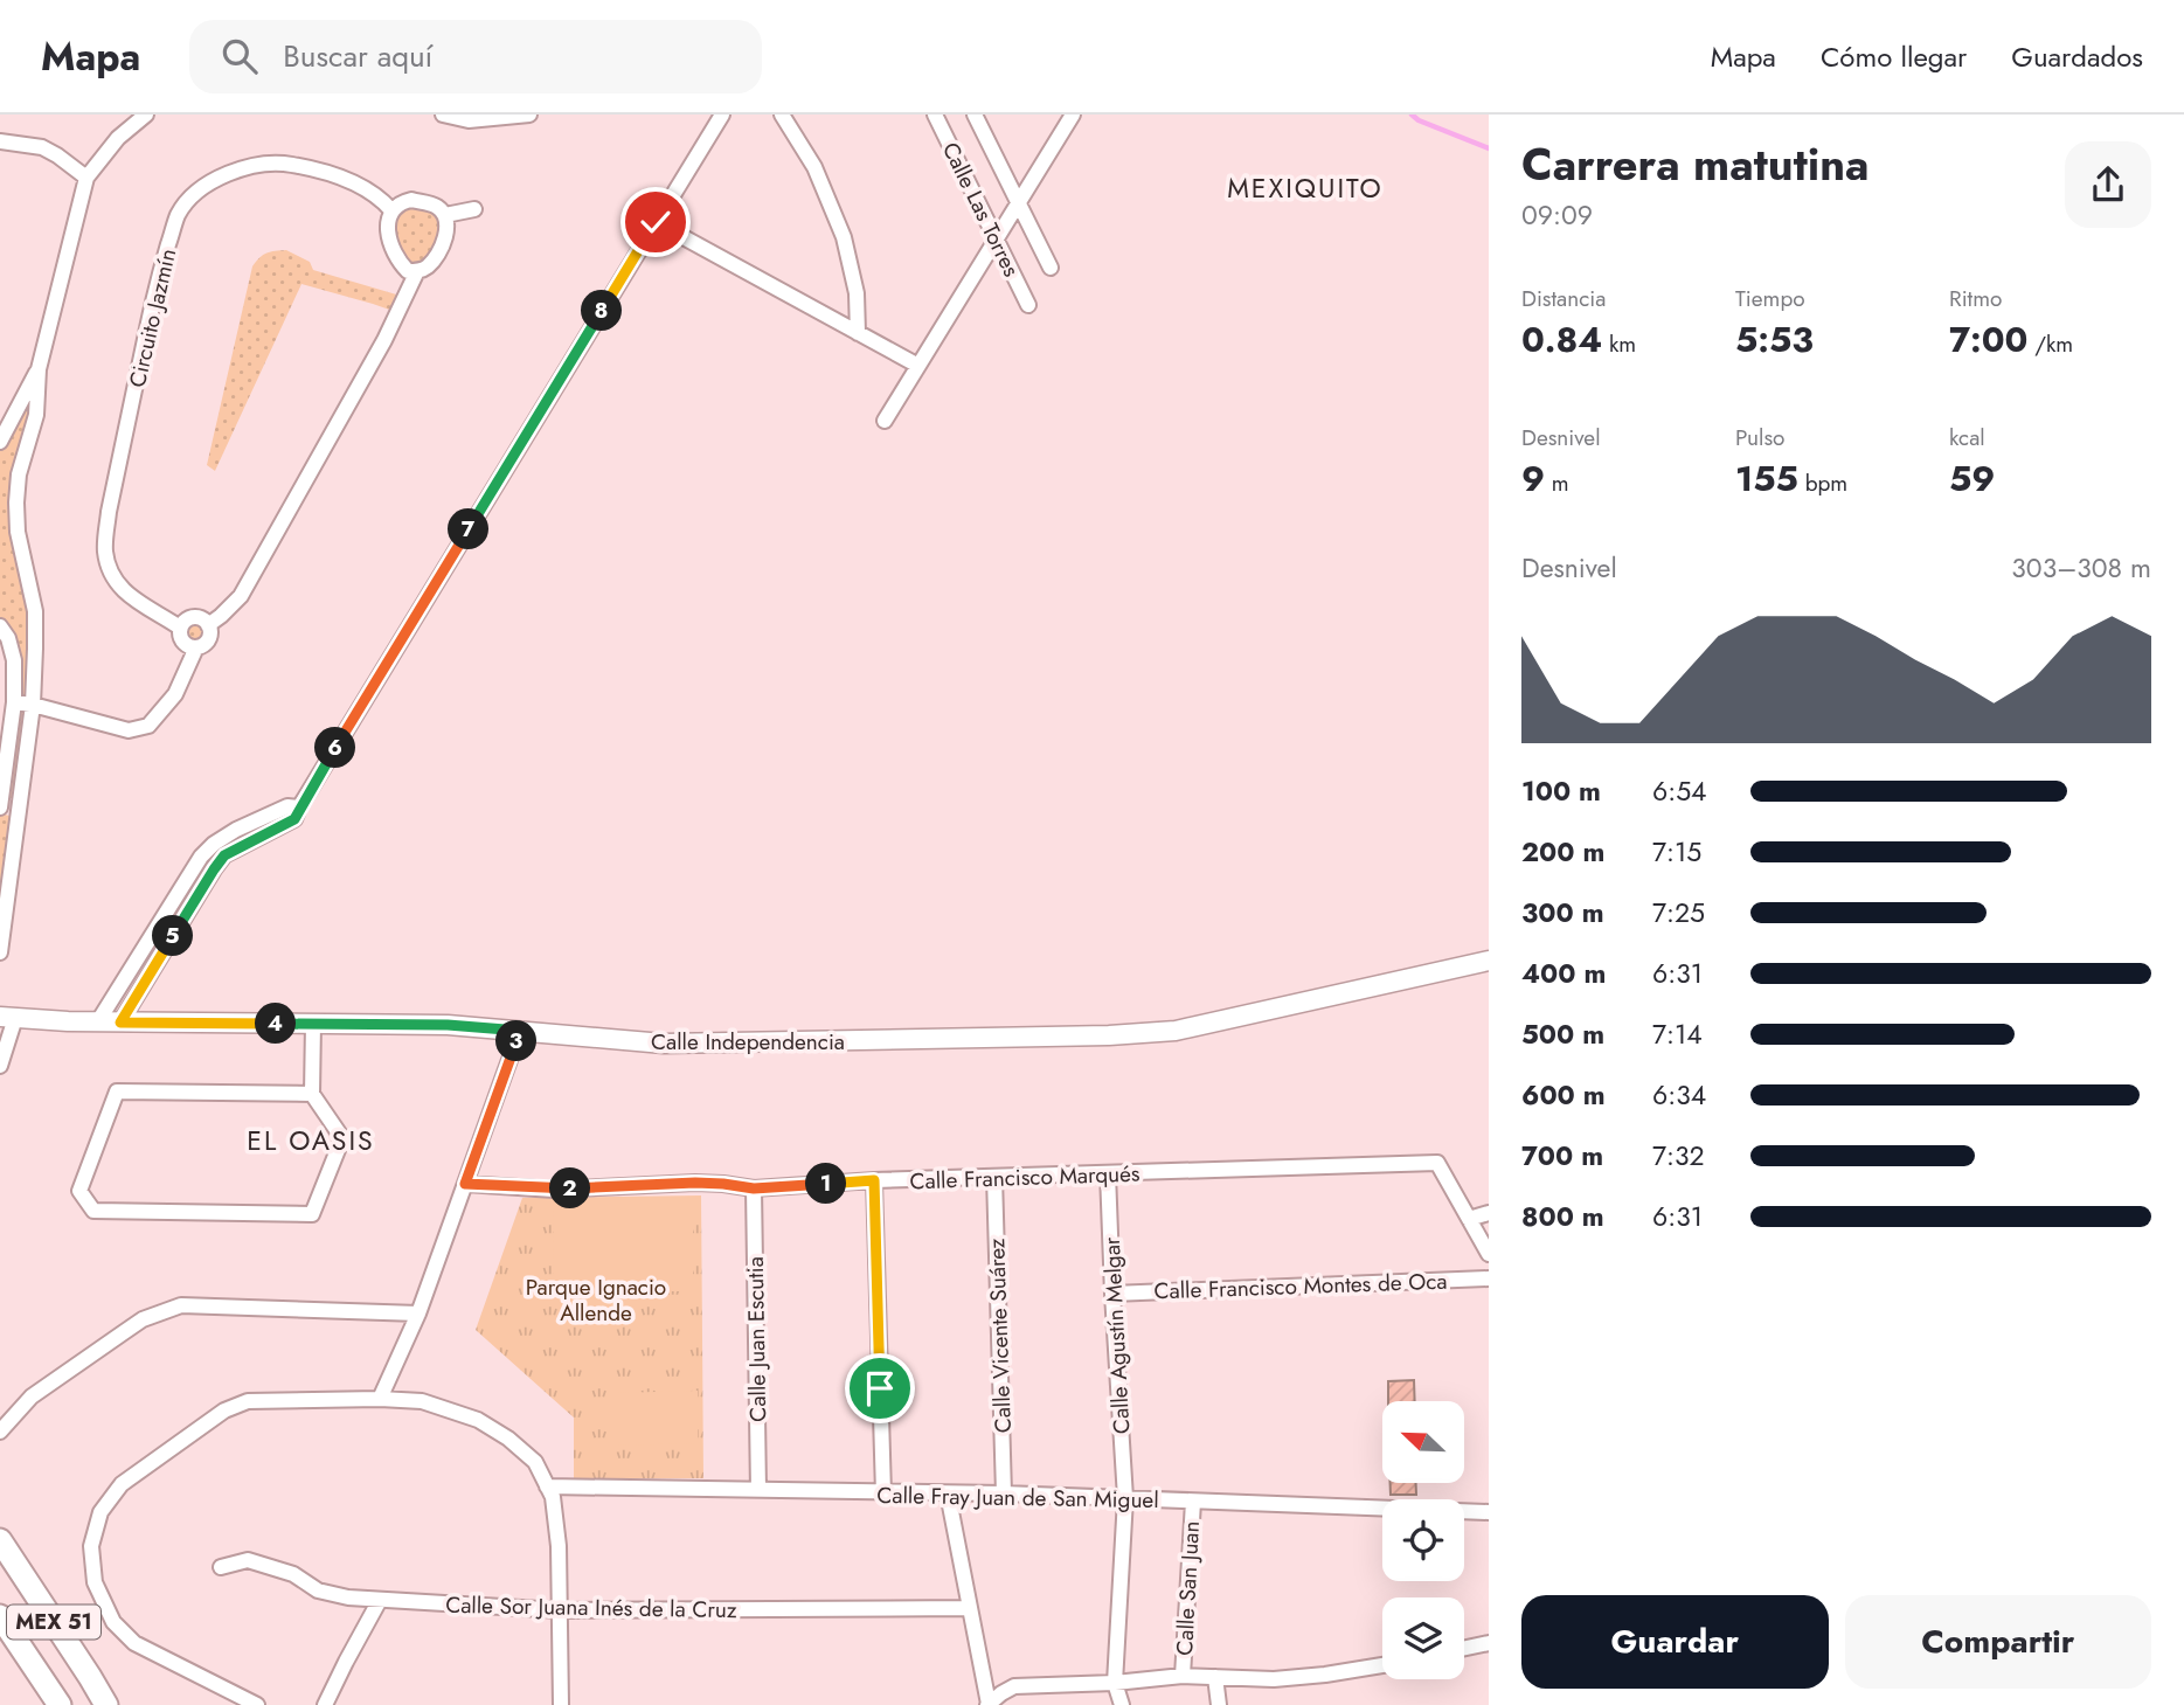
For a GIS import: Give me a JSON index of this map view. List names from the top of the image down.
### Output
{
  "streets": {
    "main road": ["MEX 51"],
    "street": [
      "Calle Las Torres",
      "Circuito Jazmín",
      "Calle Independencia",
      "Calle Francisco Marqués",
      "Calle Francisco Montes de Oca",
      "Calle Vicente Suárez",
      "Calle Agustín Melgar",
      "Calle Juan Escutia",
      "Calle Fray Juan de San Miguel",
      "Calle San Juan",
      "Calle Sor Juana Inés de la Cruz"
    ]
  },
  "crossings": [
    ["Calle Francisco Marqués", "Calle Vicente Suárez"],
    ["Calle Francisco Marqués", "Calle Agustín Melgar"],
    ["Calle Francisco Marqués", "Calle Juan Escutia"],
    ["Calle Francisco Montes de Oca", "Calle Agustín Melgar"],
    ["Calle Vicente Suárez", "Calle Fray Juan de San Miguel"],
    ["Calle Agustín Melgar", "Calle Fray Juan de San Miguel"],
    ["Calle Juan Escutia", "Calle Fray Juan de San Miguel"],
    ["Calle Fray Juan de San Miguel", "Calle San Juan"]
  ],
  "districts": ["MEXIQUITO", "EL OASIS"],
  "parks": ["Parque Ignacio Allende"],
  "north": "top left",
  "page": {
    "header": "Mapa",
    "search": "Buscar aquí",
    "nav": ["Mapa", "Cómo llegar", "Guardados"],
    "heading": ["Carrera matutina", "09:09"],
    "stats": [
      ["Distancia", "0.84 km"],
      ["Tiempo", "5:53"],
      ["Ritmo", "7:00 /km"],
      ["Desnivel", "9 m"],
      ["Pulso", "155 bpm"],
      ["kcal", "59"]
    ],
    "pins": [
      "8",
      "7",
      "6",
      "5",
      "4",
      "3",
      "1",
      "2"
    ],
    "chart": ["Desnivel", "303–308 m"],
    "list": [
      {
        "name": "100 m",
        "note": "6:54"
      },
      {
        "name": "200 m",
        "note": "7:15"
      },
      {
        "name": "300 m",
        "note": "7:25"
      },
      {
        "name": "400 m",
        "note": "6:31"
      },
      {
        "name": "500 m",
        "note": "7:14"
      },
      {
        "name": "600 m",
        "note": "6:34"
      },
      {
        "name": "700 m",
        "note": "7:32"
      },
      {
        "name": "800 m",
        "note": "6:31"
      }
    ],
    "buttons": ["Guardar", "Compartir"]
  }
}
